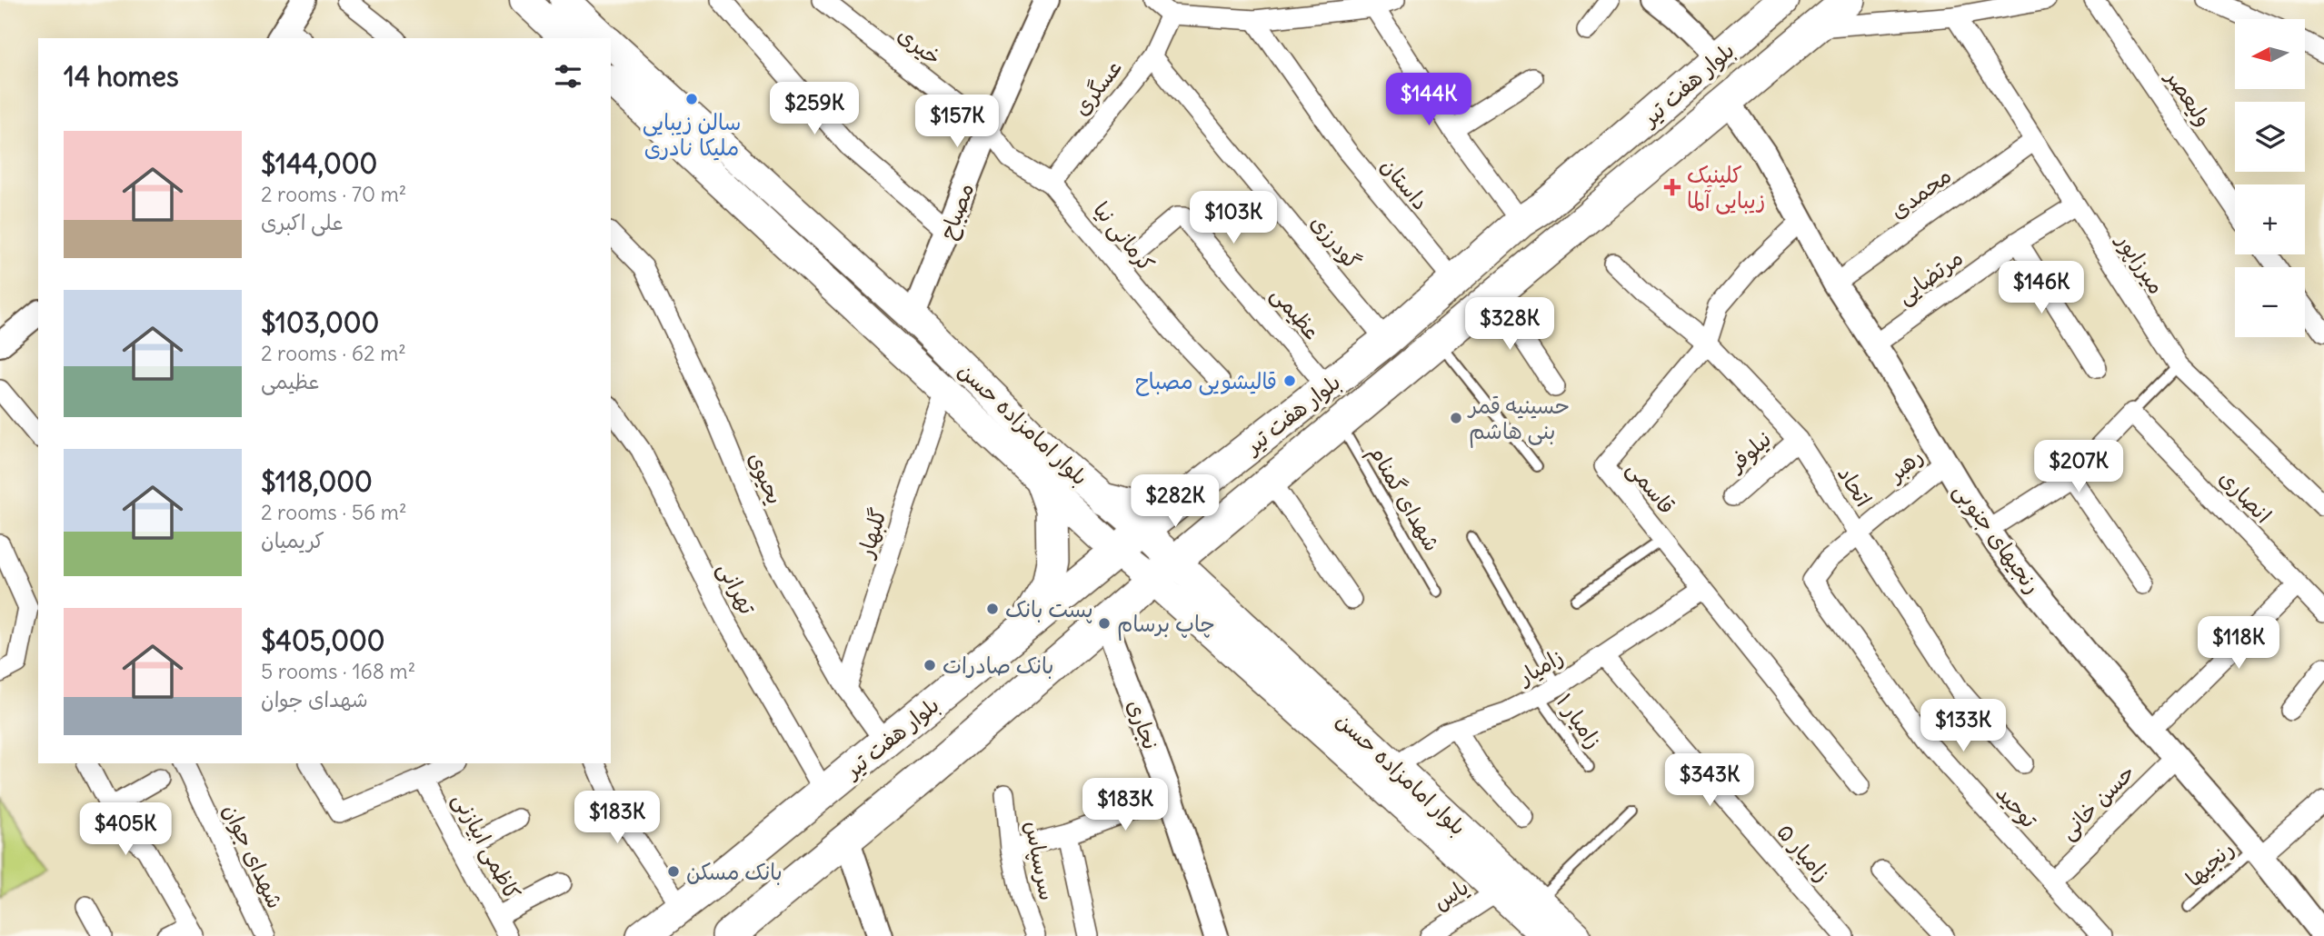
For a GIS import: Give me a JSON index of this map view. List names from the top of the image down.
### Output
{
  "streets": {
    "main road": ["بلوار هفت تیر", "بلوار امامزاده حسن"],
    "street": [
      "خیری",
      "عسگری",
      "ولیعصر",
      "داستان",
      "محمدی",
      "مصباح",
      "کرمانی نیا",
      "گودرزی",
      "میرزاپور",
      "مرتضایی",
      "عظیمی",
      "نیلوفر",
      "رهبر",
      "یحیوی",
      "اتحاد",
      "قاسمی",
      "انصاری",
      "گلبهار",
      "رنجیهای جنوبی",
      "تهرانی",
      "زامیار",
      "نجاری",
      "حسن خانی",
      "توحید",
      "کاظمی ابیازنی",
      "زامیار ۵",
      "شهدای جوان",
      "سرسپاس",
      "یاس"
    ],
    "lane": ["شهدای گمنام", "زامیار ۱", "رنجیها"]
  },
  "crossings": [
    ["خیری", "مصباح"],
    ["خیری", "کرمانی نیا"],
    ["بلوار هفت تیر", "داستان"],
    ["بلوار هفت تیر", "گودرزی"],
    ["بلوار هفت تیر", "عظیمی"],
    ["بلوار هفت تیر", "بلوار امامزاده حسن"],
    ["بلوار هفت تیر", "یحیوی"],
    ["بلوار هفت تیر", "شهدای گمنام"],
    ["بلوار هفت تیر", "رنجیهای جنوبی"],
    ["بلوار هفت تیر", "تهرانی"],
    ["بلوار هفت تیر", "نجاری"],
    ["عسگری", "کرمانی نیا"],
    ["عسگری", "گودرزی"],
    ["محمدی", "میرزاپور"],
    ["محمدی", "رنجیهای جنوبی"],
    ["مصباح", "کرمانی نیا"],
    ["مصباح", "بلوار امامزاده حسن"],
    ["کرمانی نیا", "عظیمی"],
    ["میرزاپور", "مرتضایی"],
    ["مرتضایی", "رنجیهای جنوبی"],
    ["بلوار امامزاده حسن", "گلبهار"],
    ["بلوار امامزاده حسن", "زامیار"],
    ["بلوار امامزاده حسن", "یاس"],
    ["نیلوفر", "اتحاد"],
    ["رهبر", "اتحاد"],
    ["رهبر", "رنجیهای جنوبی"],
    ["رهبر", "توحید"],
    ["یحیوی", "گلبهار"],
    ["اتحاد", "قاسمی"],
    ["قاسمی", "رنجیهای جنوبی"],
    ["قاسمی", "زامیار"],
    ["رنجیهای جنوبی", "حسن خانی"],
    ["رنجیهای جنوبی", "رنجیها"],
    ["زامیار", "زامیار ۱"],
    ["زامیار", "زامیار ۵"],
    ["حسن خانی", "توحید"]
  ],
  "places": {
    "other": [
      "سالن زیبایی ملیکا نادری",
      "قالیشویی مصباح",
      "حسینیه قمر بنی هاشم",
      "پست بانک",
      "چاپ برسام",
      "بانک صادرات",
      "بانک مسکن"
    ],
    "health": ["کلینیک زیبایی آلما"]
  },
  "north": "left",
  "page": {
    "map_buttons": ["+", "−"],
    "heading": "14 homes",
    "price": [
      "$144K",
      "$259K",
      "$157K",
      "$103K",
      "$146K",
      "$328K",
      "$207K",
      "$282K",
      "$118K",
      "$133K",
      "$343K",
      "$183K",
      "$183K",
      "$405K"
    ],
    "list": [
      {
        "name": "$144,000",
        "note": "2 rooms · 70 m² · علی اکبری"
      },
      {
        "name": "$103,000",
        "note": "2 rooms · 62 m² · عظیمی"
      },
      {
        "name": "$118,000",
        "note": "2 rooms · 56 m² · کریمیان"
      },
      {
        "name": "$405,000",
        "note": "5 rooms · 168 m² · شهدای جوان"
      }
    ]
  }
}
